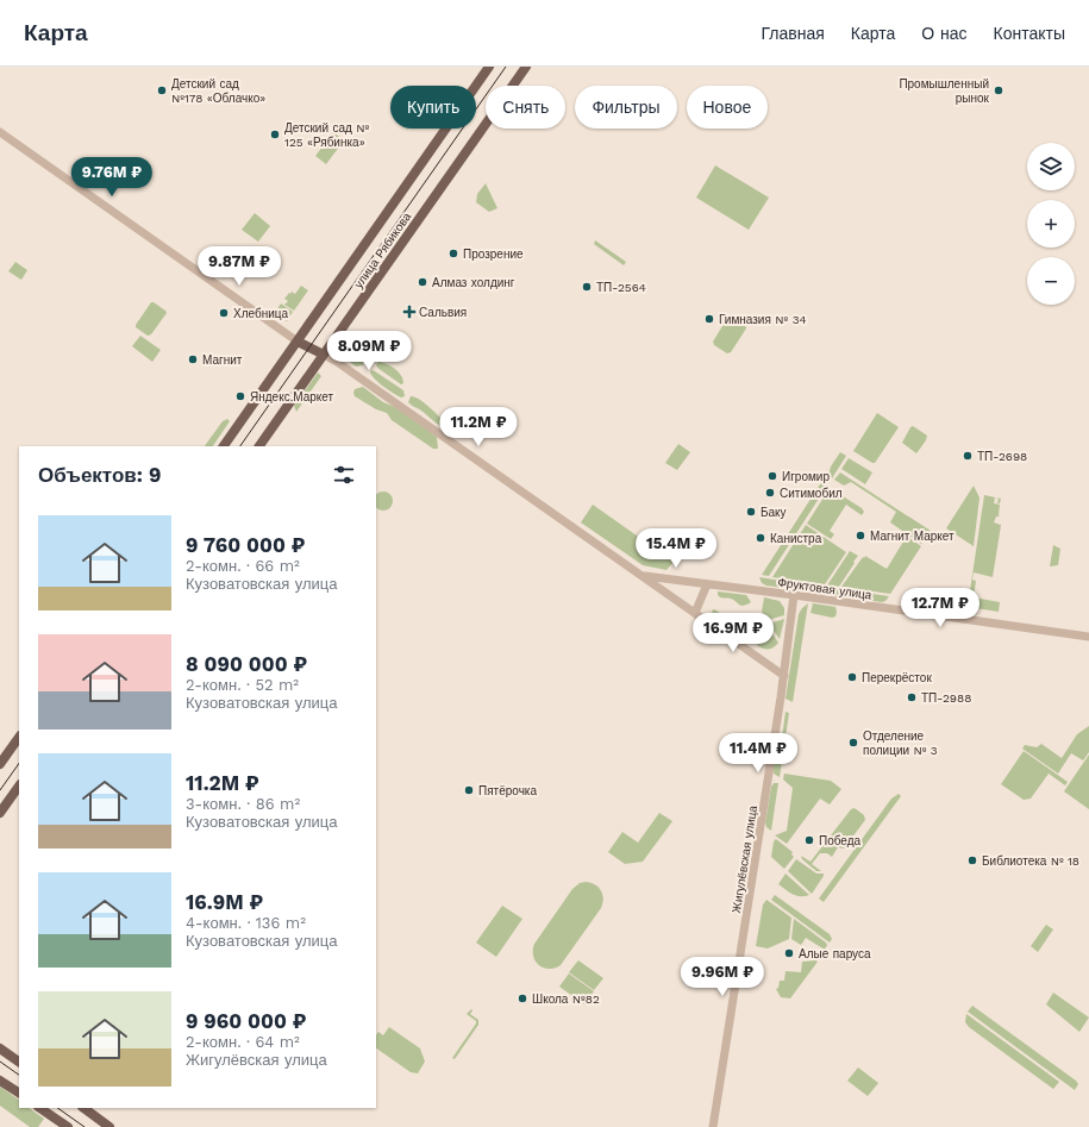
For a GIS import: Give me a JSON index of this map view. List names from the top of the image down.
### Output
{
  "streets": {
    "main road": ["улица Рябикова"],
    "street": ["Фруктовая улица", "Жигулёвская улица"]
  },
  "crossings": [
    ["Фруктовая улица", "Жигулёвская улица"]
  ],
  "places": {
    "other": [
      "Детский сад №178 «Облачко»",
      "Промышленный рынок",
      "Детский сад № 125 «Рябинка»",
      "Прозрение",
      "Алмаз холдинг",
      "ТП-2564",
      "Хлебница",
      "Гимназия № 34",
      "Магнит",
      "Яндекс.Маркет",
      "ТП-2698",
      "Игромир",
      "Ситимобил",
      "Баку",
      "Магнит Маркет",
      "Канистра",
      "Перекрёсток",
      "ТП-2988",
      "Отделение полиции № 3",
      "Пятёрочка",
      "Победа",
      "Библиотека № 18",
      "Алые паруса",
      "Школа №82"
    ],
    "health": ["Сальвия"]
  },
  "page": {
    "header": "Карта",
    "nav": [
      "Главная",
      "Карта",
      "О нас",
      "Контакты"
    ],
    "chip": [
      "Купить",
      "Снять",
      "Фильтры",
      "Новое"
    ],
    "map_buttons": ["+", "−"],
    "price": [
      "9.76M ₽",
      "9.87M ₽",
      "8.09M ₽",
      "11.2M ₽",
      "15.4M ₽",
      "12.7M ₽",
      "16.9M ₽",
      "11.4M ₽",
      "9.96M ₽"
    ],
    "heading": "Объектов: 9",
    "list": [
      {
        "name": "9 760 000 ₽",
        "note": "2-комн. · 66 m² · Кузоватовская улица"
      },
      {
        "name": "8 090 000 ₽",
        "note": "2-комн. · 52 m² · Кузоватовская улица"
      },
      {
        "name": "11.2M ₽",
        "note": "3-комн. · 86 m² · Кузоватовская улица"
      },
      {
        "name": "16.9M ₽",
        "note": "4-комн. · 136 m² · Кузоватовская улица"
      },
      {
        "name": "9 960 000 ₽",
        "note": "2-комн. · 64 m² · Жигулёвская улица"
      }
    ]
  }
}
